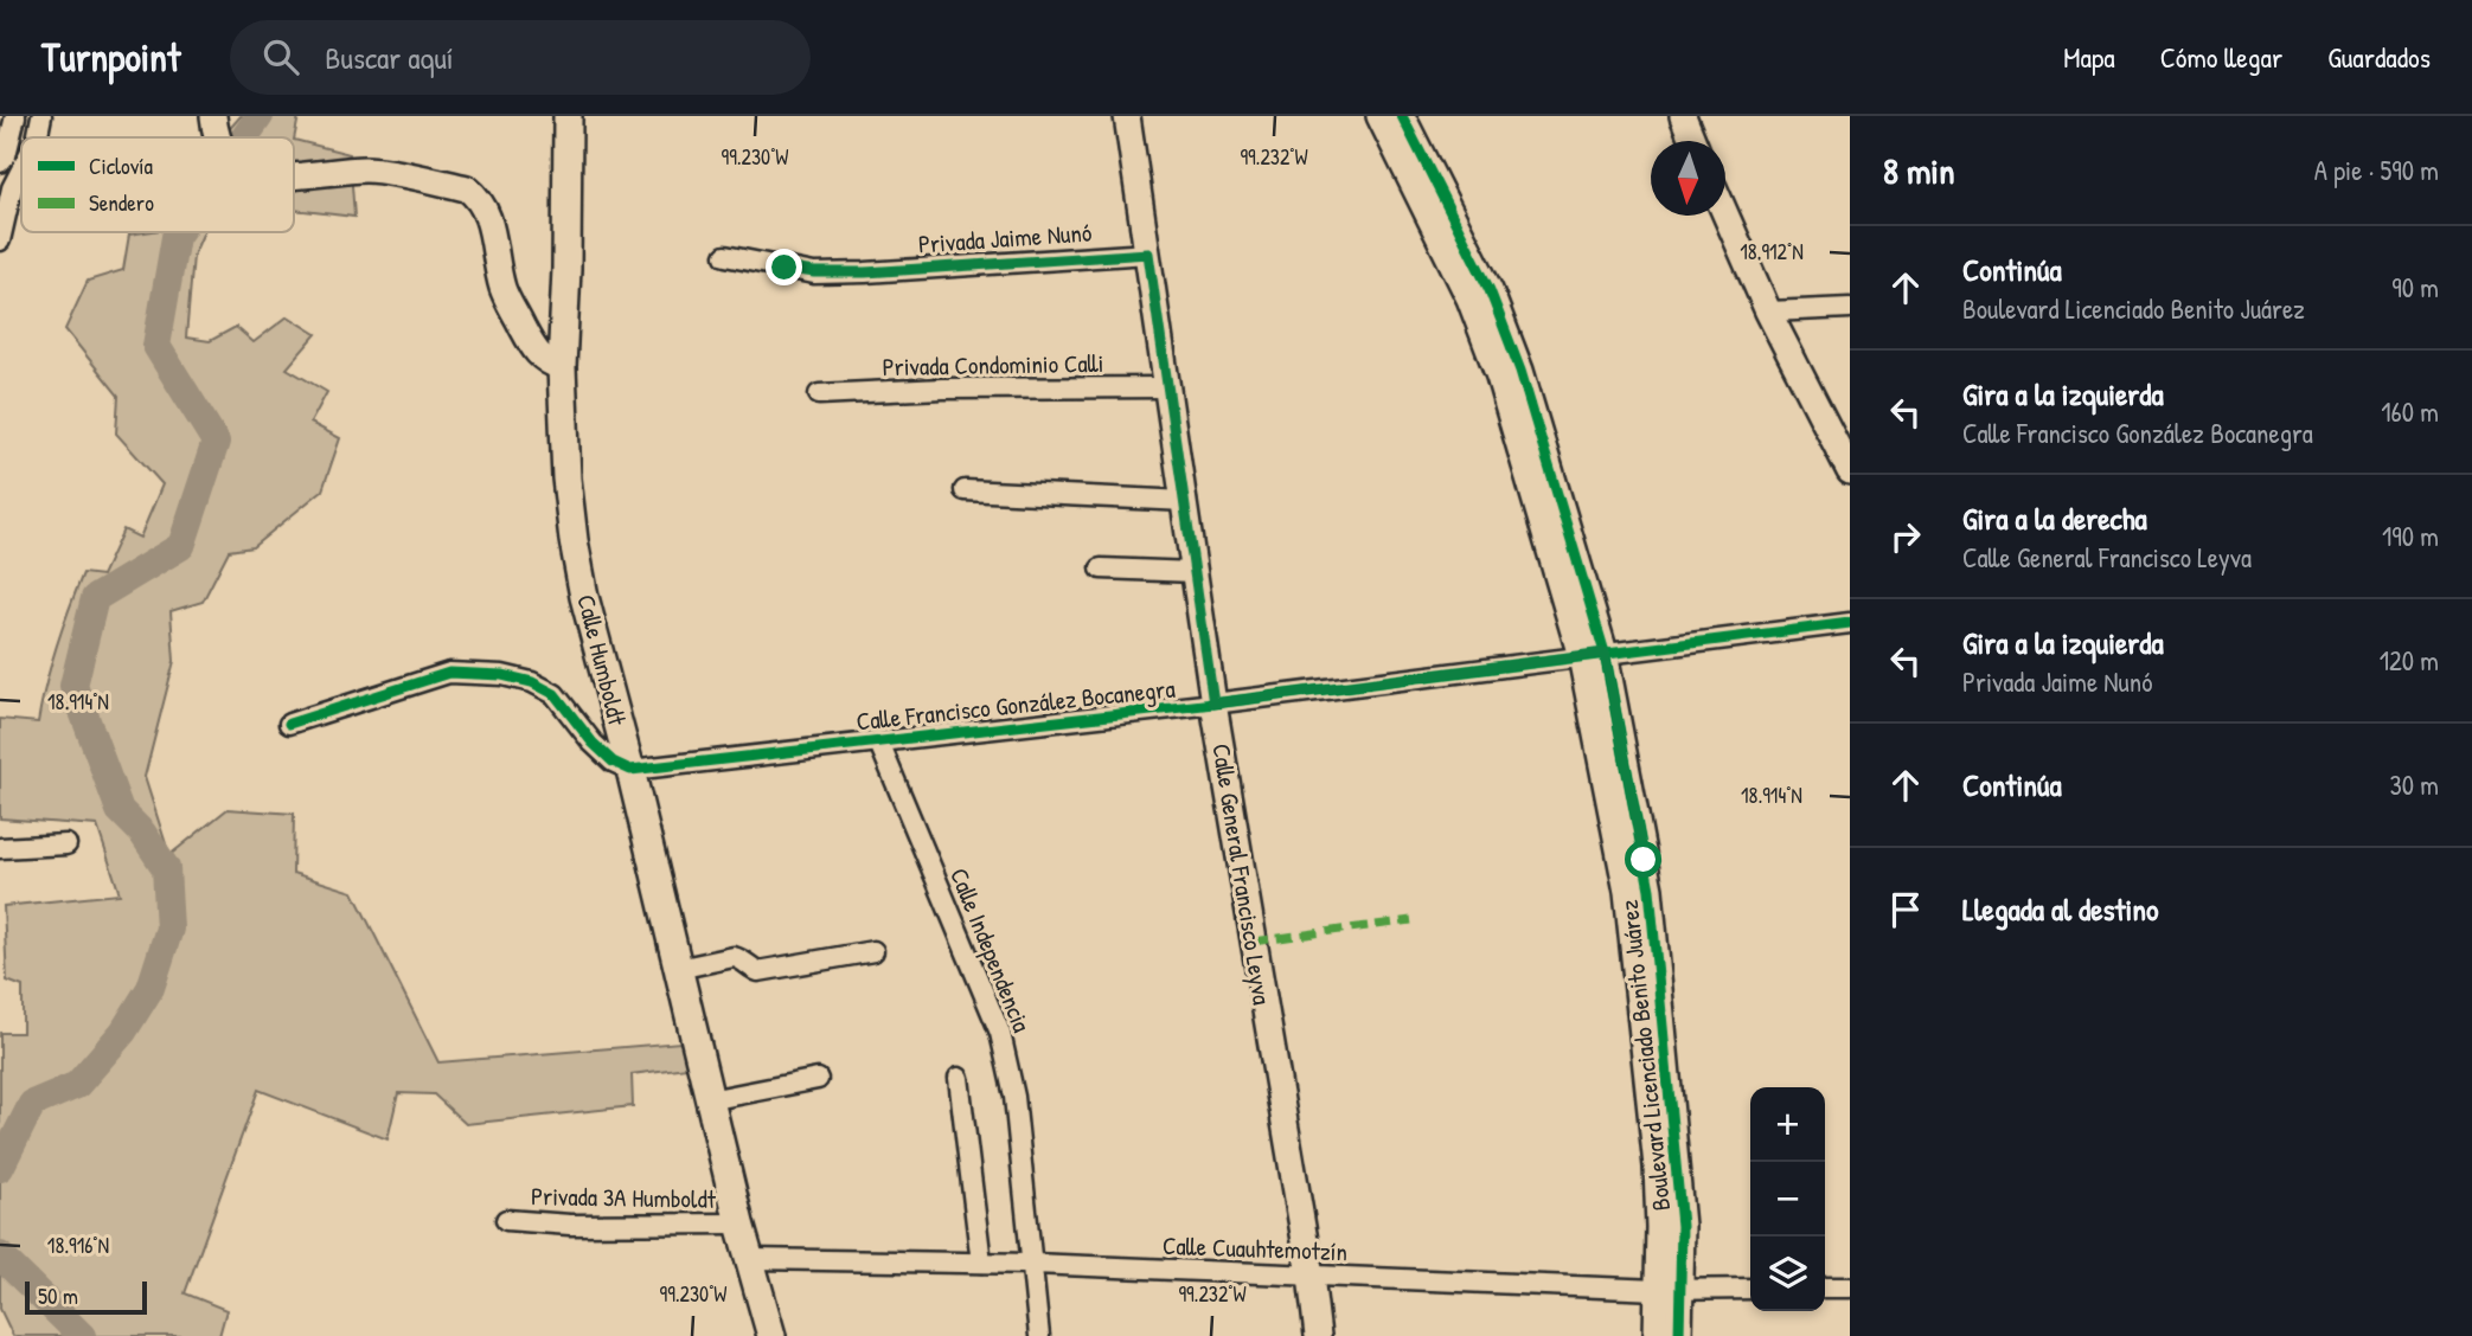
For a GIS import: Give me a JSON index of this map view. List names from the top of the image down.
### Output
{
  "streets": {
    "main road": ["Calle Humboldt"],
    "street": [
      "Privada Jaime Nunó",
      "Privada Condominio Calli",
      "Calle Francisco González Bocanegra",
      "Calle General Francisco Leyva",
      "Calle Independencia",
      "Boulevard Licenciado Benito Juárez",
      "Privada 3A Humboldt",
      "Calle Cuauhtemotzín"
    ]
  },
  "crossings": [
    ["Privada Jaime Nunó", "Calle General Francisco Leyva"],
    ["Privada Condominio Calli", "Calle General Francisco Leyva"],
    ["Calle Humboldt", "Calle Francisco González Bocanegra"],
    ["Calle Humboldt", "Privada 3A Humboldt"],
    ["Calle Humboldt", "Calle Cuauhtemotzín"],
    ["Calle Francisco González Bocanegra", "Calle General Francisco Leyva"],
    ["Calle Francisco González Bocanegra", "Calle Independencia"],
    ["Calle Francisco González Bocanegra", "Boulevard Licenciado Benito Juárez"],
    ["Calle General Francisco Leyva", "Calle Cuauhtemotzín"],
    ["Calle Independencia", "Calle Cuauhtemotzín"],
    ["Boulevard Licenciado Benito Juárez", "Calle Cuauhtemotzín"]
  ],
  "legend": ["Ciclovía", "Sendero"],
  "scale_bar": "50 m",
  "north": "bottom",
  "page": {
    "header": "Turnpoint",
    "search": "Buscar aquí",
    "nav": ["Mapa", "Cómo llegar", "Guardados"],
    "heading": ["8 min", "A pie · 590 m"],
    "list": [
      ["Continúa", "Boulevard Licenciado Benito Juárez", "90 m"],
      ["Gira a la izquierda", "Calle Francisco González Bocanegra", "160 m"],
      ["Gira a la derecha", "Calle General Francisco Leyva", "190 m"],
      ["Gira a la izquierda", "Privada Jaime Nunó", "120 m"],
      ["Continúa", "30 m"],
      "Llegada al destino"
    ],
    "map_buttons": ["+", "−"],
    "scale": "50 m"
  },
  "coordinates": [
    "99.230°W",
    "99.232°W",
    "18.912°N",
    "18.914°N",
    "18.916°N"
  ]
}
